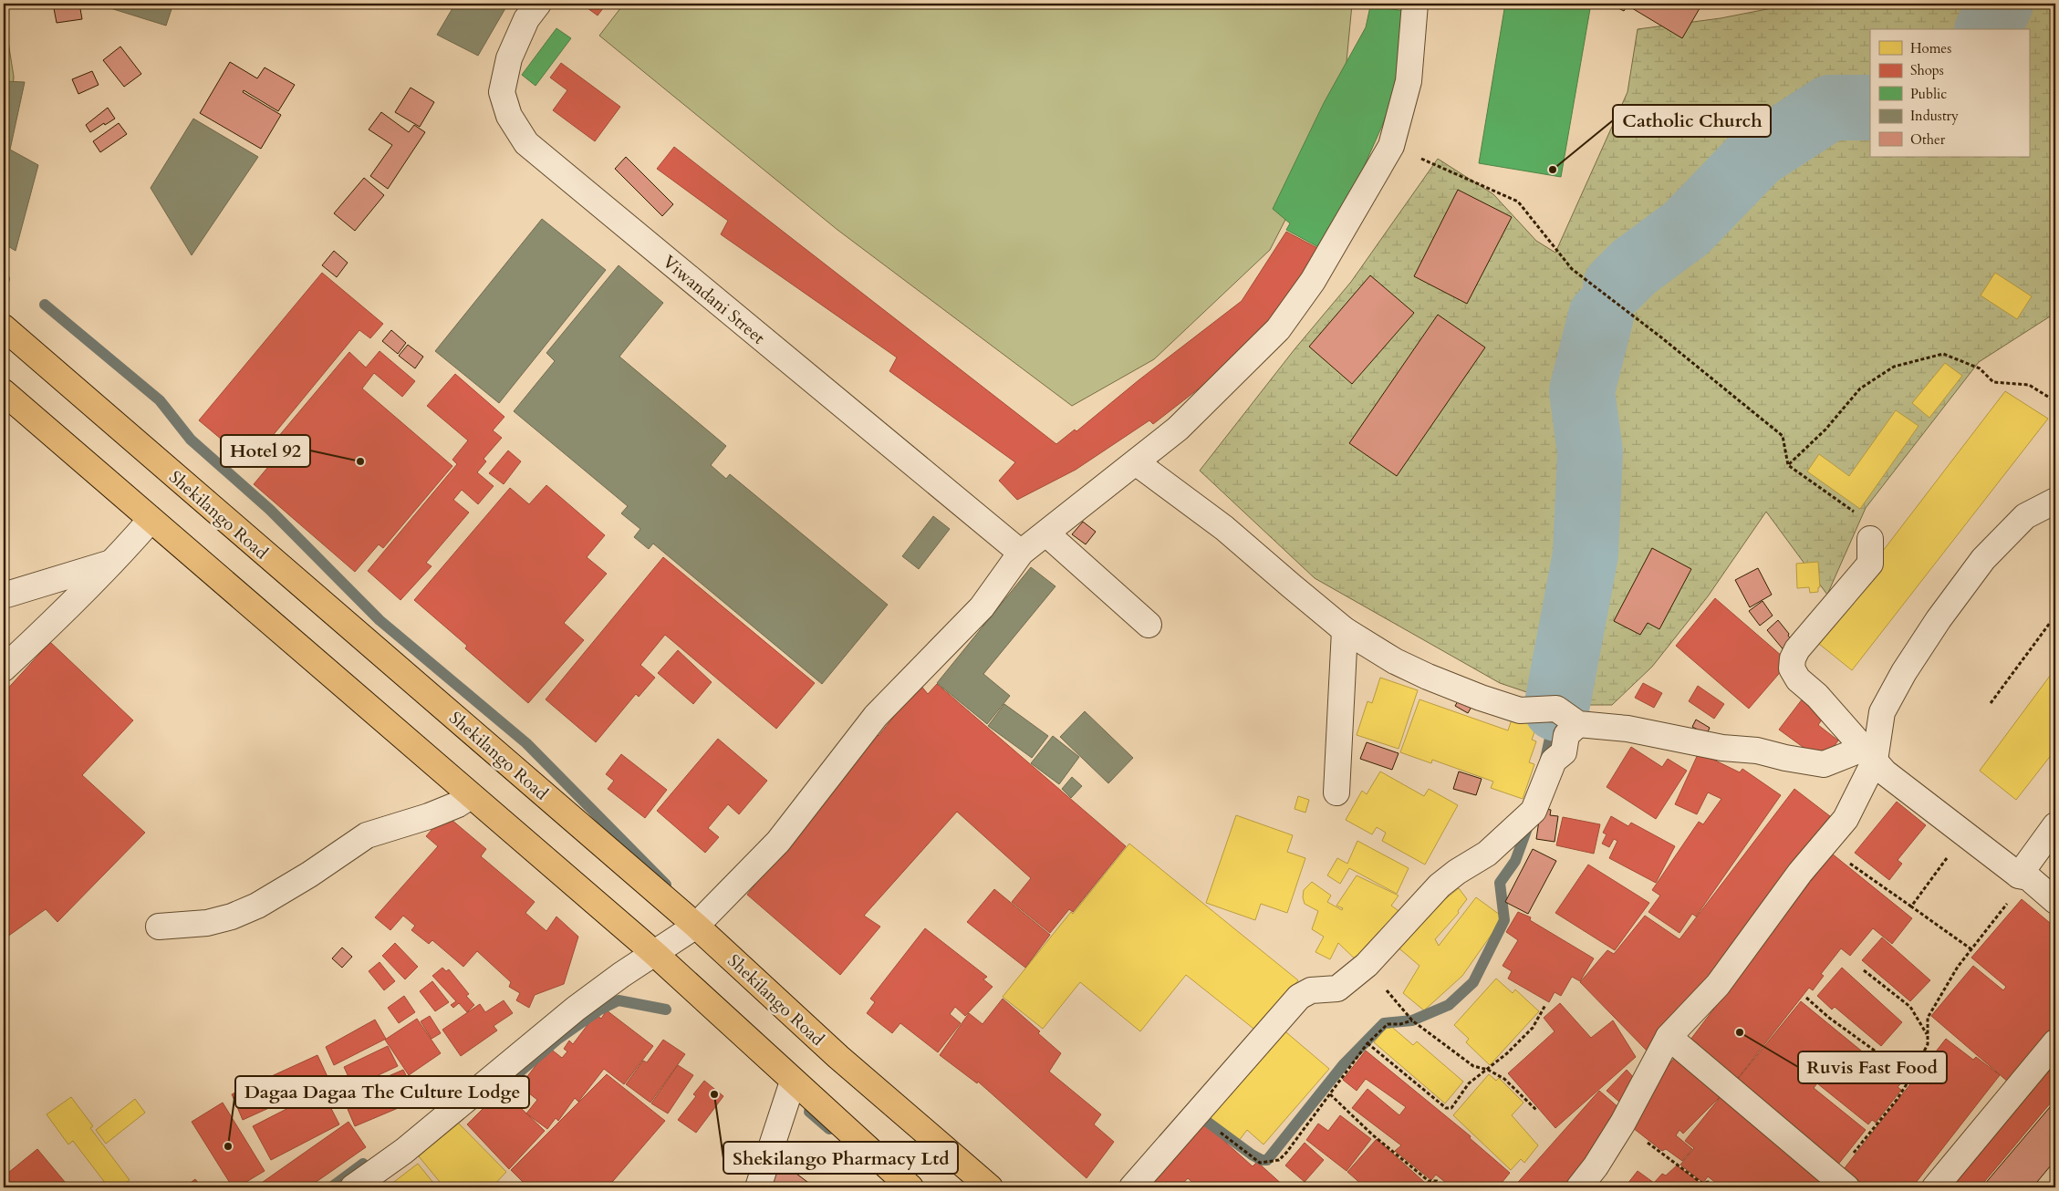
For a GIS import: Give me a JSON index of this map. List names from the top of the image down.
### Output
{
  "streets": {
    "main road": ["Shekilango Road"],
    "street": ["Viwandani Street"]
  },
  "places": [
    "Catholic Church",
    "Hotel 92",
    "Ruvis Fast Food",
    "Shekilango Pharmacy Ltd",
    "Dagaa Dagaa The Culture Lodge"
  ],
  "legend": [
    "Homes",
    "Shops",
    "Public",
    "Industry",
    "Other"
  ]
}
